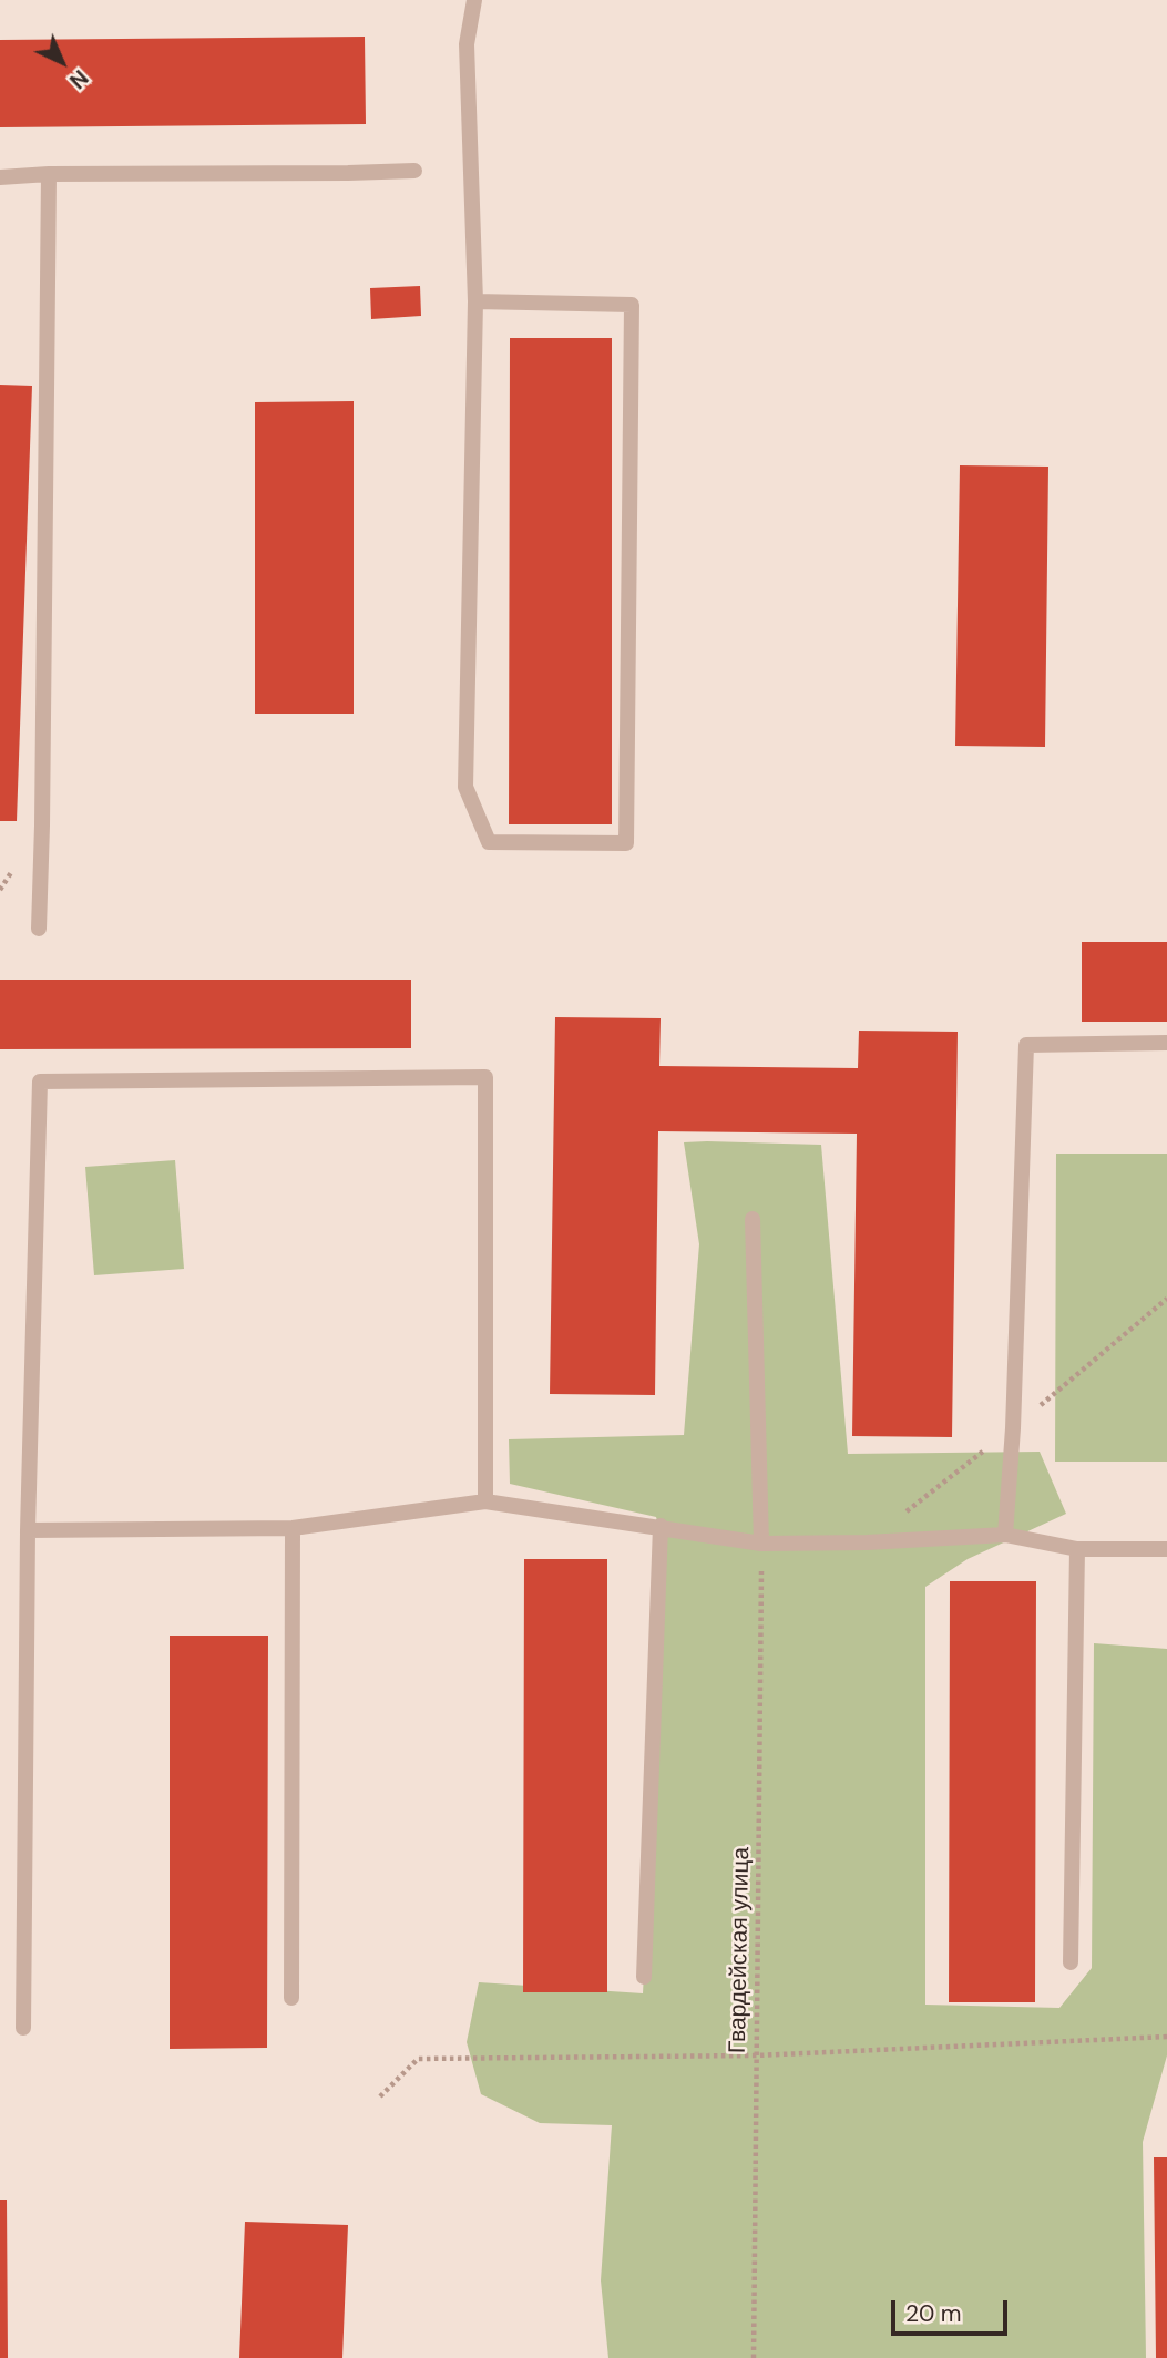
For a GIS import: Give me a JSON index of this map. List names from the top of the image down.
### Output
{
  "streets": {
    "path": ["Гвардейская улица"]
  },
  "scale_bar": "20 m",
  "north": "bottom right"
}
